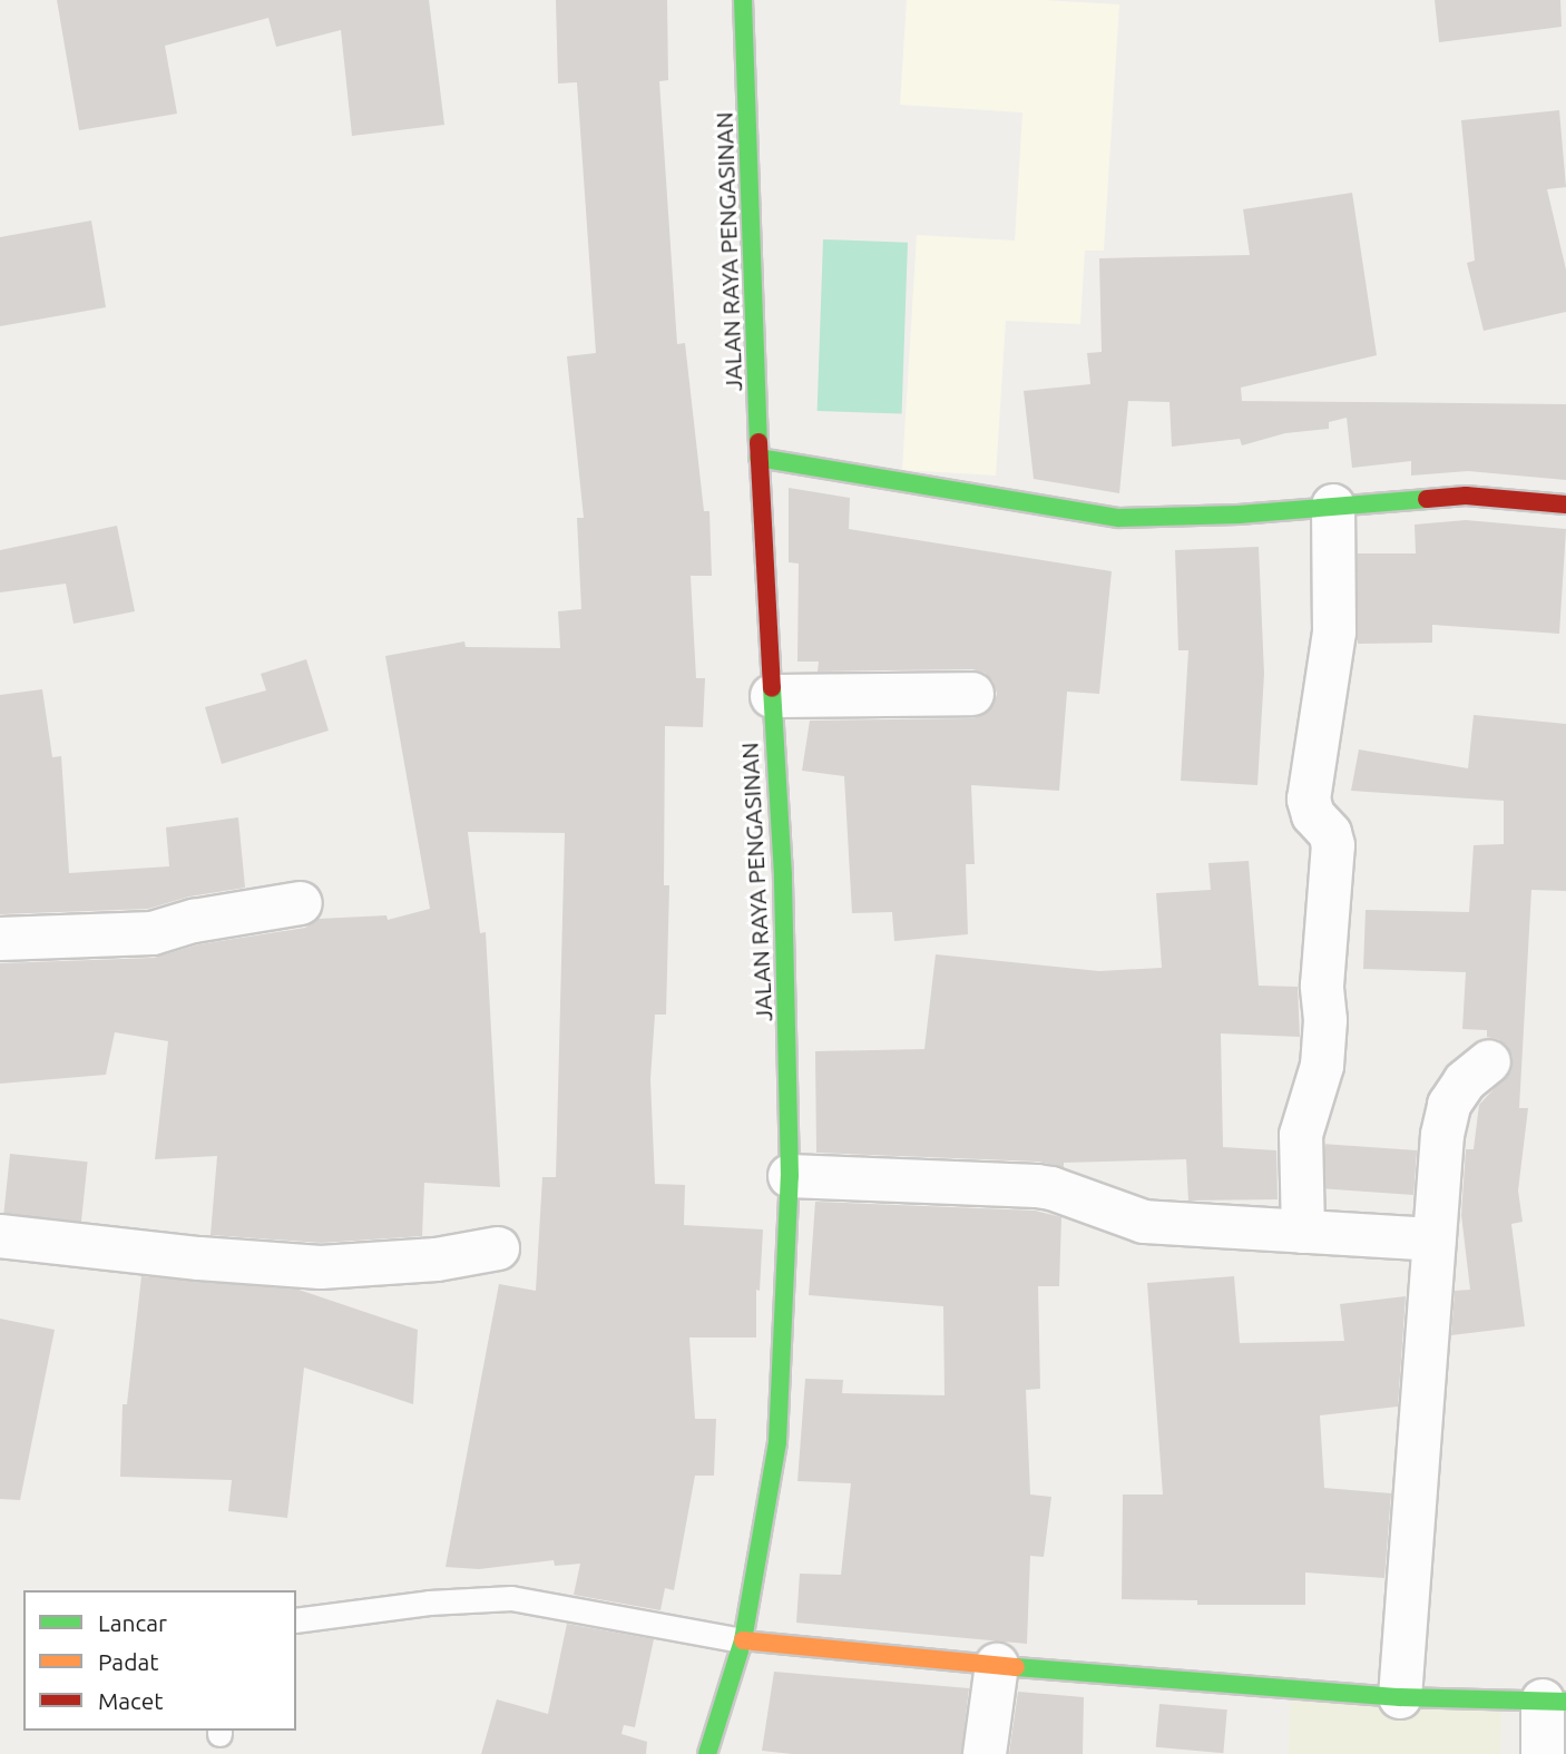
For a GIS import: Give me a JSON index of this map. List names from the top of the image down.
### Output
{
  "streets": {
    "main road": ["JALAN RAYA PENGASINAN"]
  },
  "legend": ["Lancar", "Padat", "Macet"]
}
